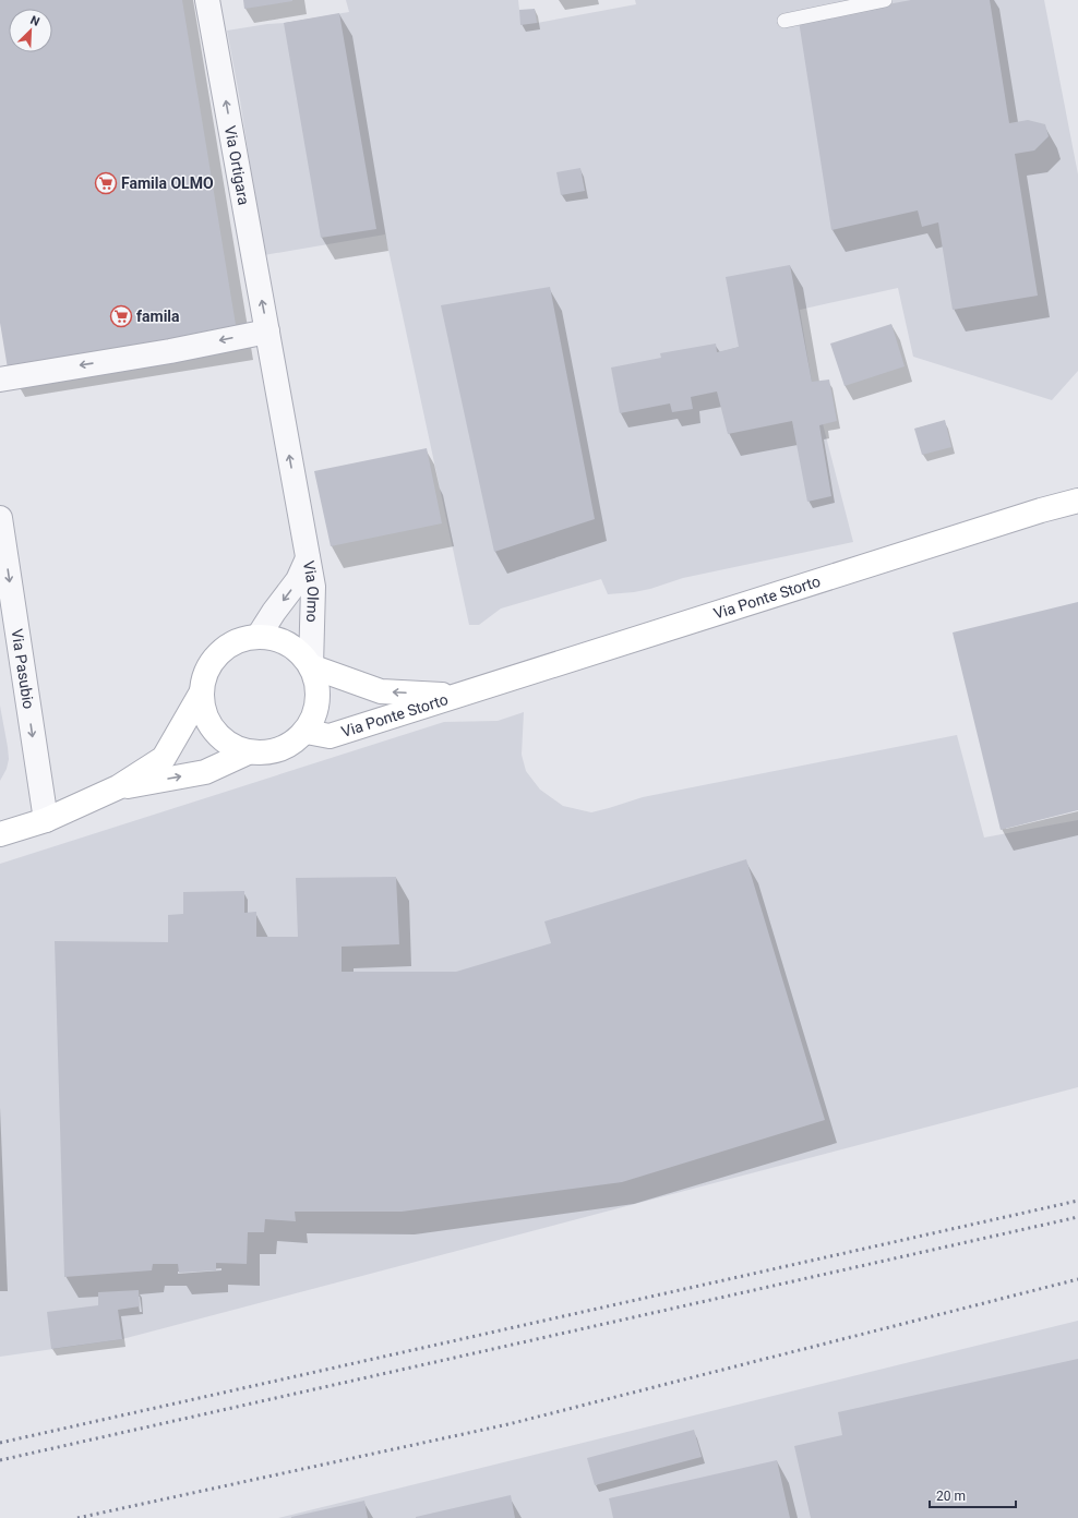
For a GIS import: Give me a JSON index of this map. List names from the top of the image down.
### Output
{
  "streets": {
    "main road": ["Via Ponte Storto"],
    "street": ["Via Ortigara", "Via Olmo", "Via Pasubio"]
  },
  "crossings": [
    ["Via Ortigara", "Via Olmo"],
    ["Via Olmo", "Via Ponte Storto"]
  ],
  "one_way": ["Via Ortigara", "Via Olmo", "Via Pasubio"],
  "places": {
    "supermarket": ["Famila OLMO", "famila"]
  },
  "scale_bar": "20 m",
  "north": "top right"
}
